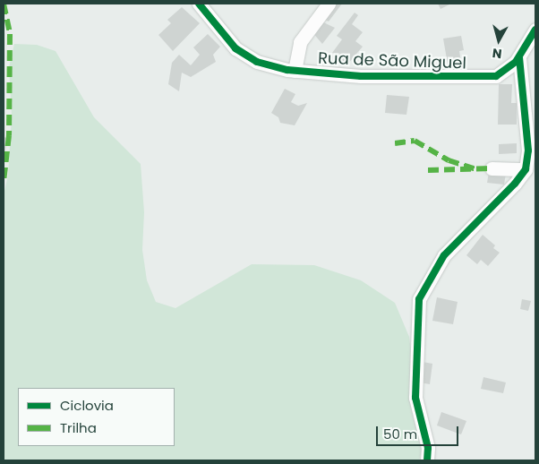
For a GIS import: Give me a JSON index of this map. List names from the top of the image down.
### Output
{
  "streets": {
    "street": ["Rua de São Miguel"]
  },
  "legend": ["Ciclovia", "Trilha"],
  "scale_bar": "50 m",
  "north": "bottom"
}
